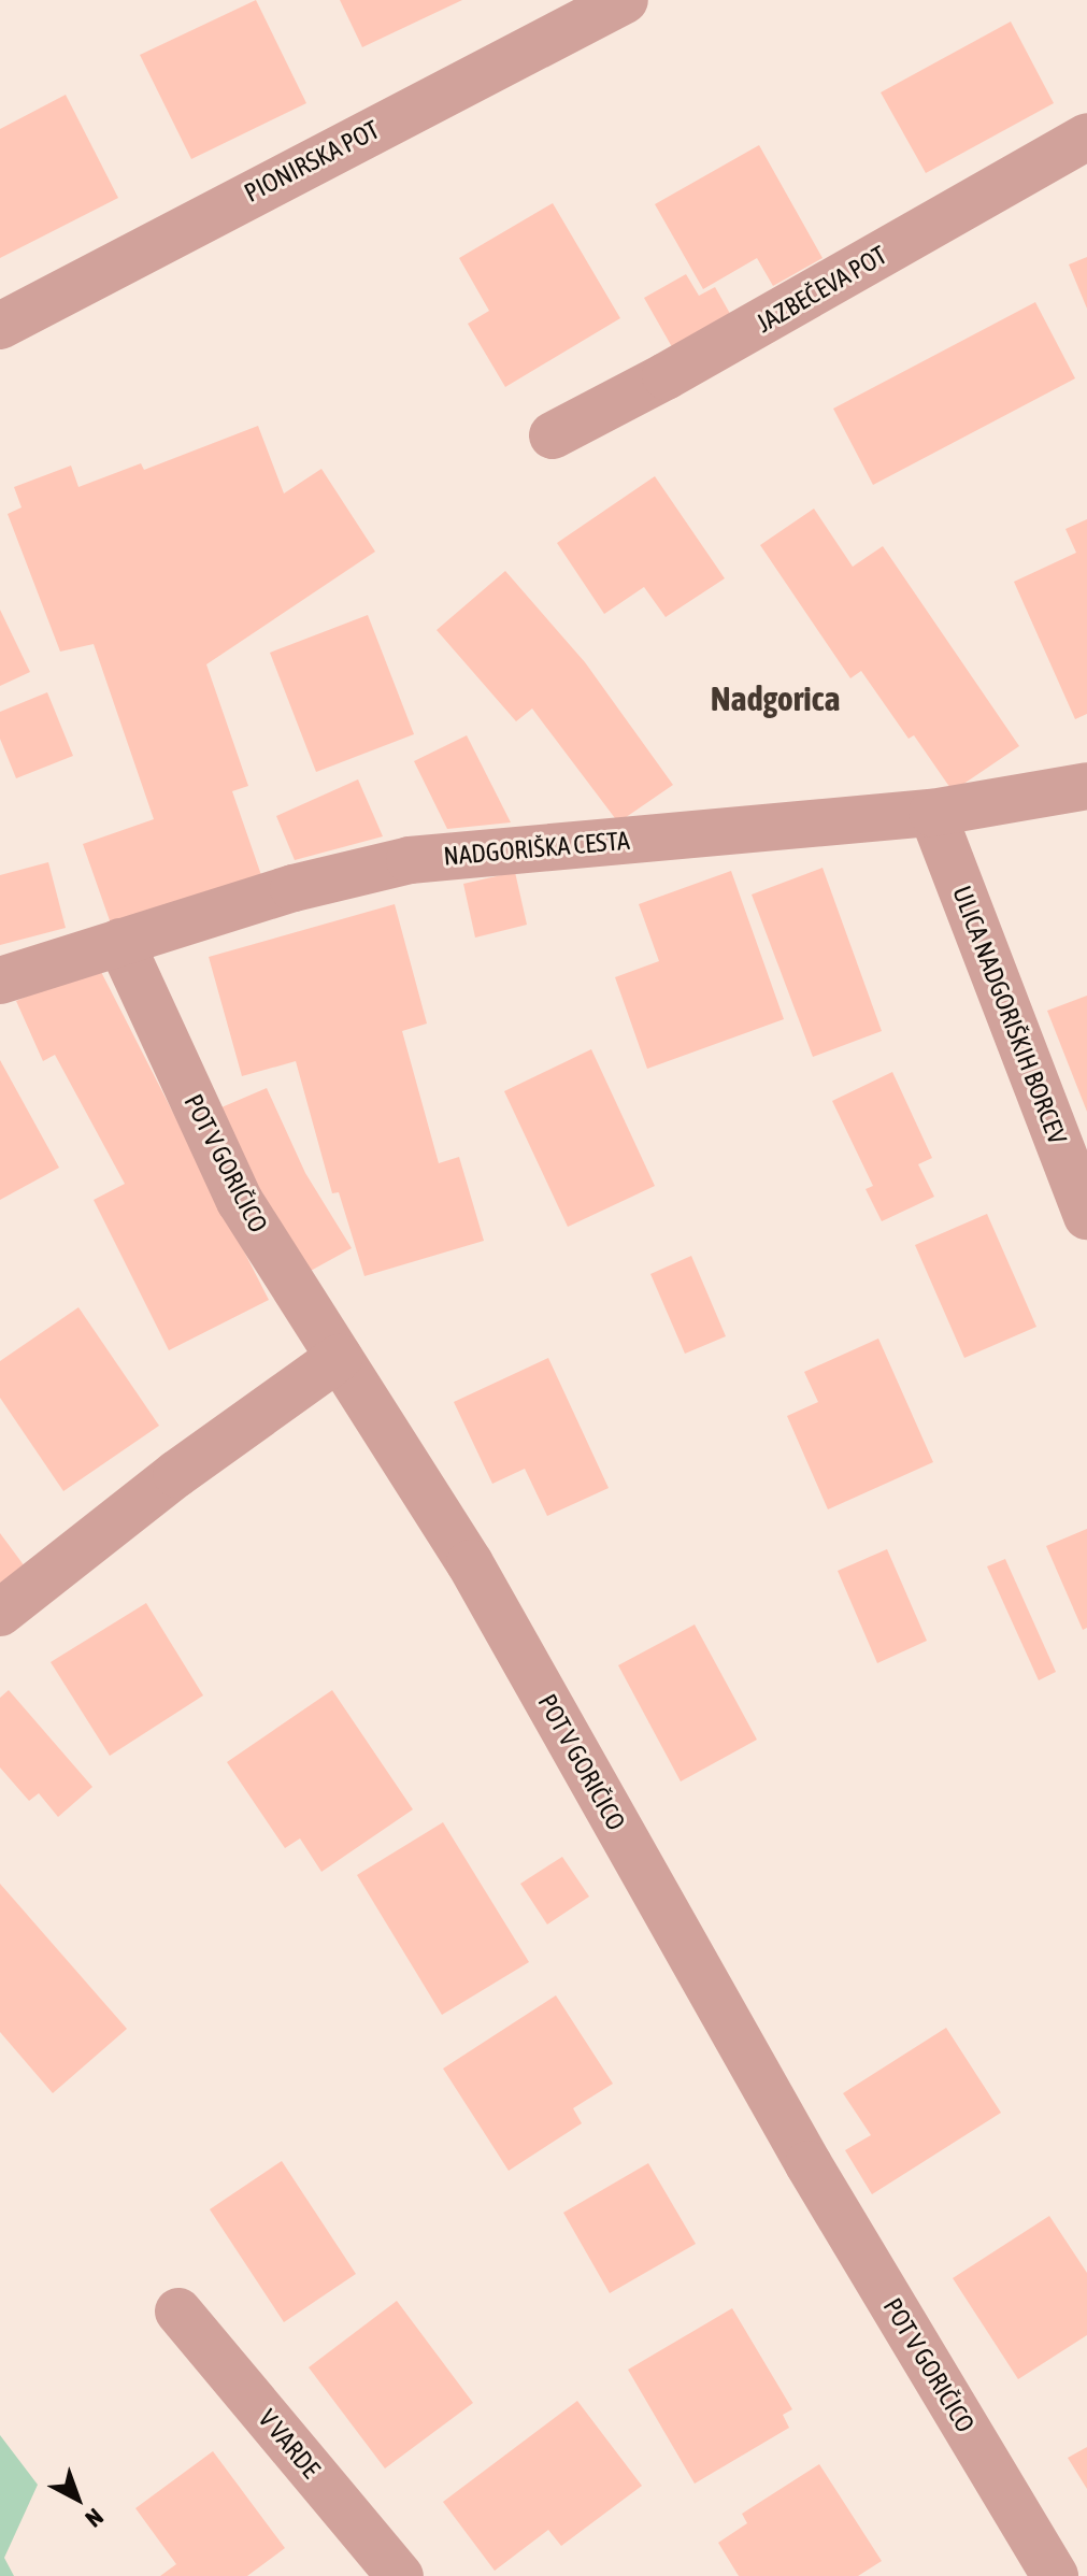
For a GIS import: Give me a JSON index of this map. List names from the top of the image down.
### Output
{
  "streets": {
    "street": [
      "PIONIRSKA POT",
      "JAZBEČEVA POT",
      "NADGORIŠKA CESTA",
      "ULICA NADGORIŠKIH BORCEV",
      "POT V GORIČICO",
      "V VARDE"
    ]
  },
  "crossings": [
    ["NADGORIŠKA CESTA", "ULICA NADGORIŠKIH BORCEV"],
    ["NADGORIŠKA CESTA", "POT V GORIČICO"]
  ],
  "districts": ["Nadgorica"],
  "north": "bottom right"
}
